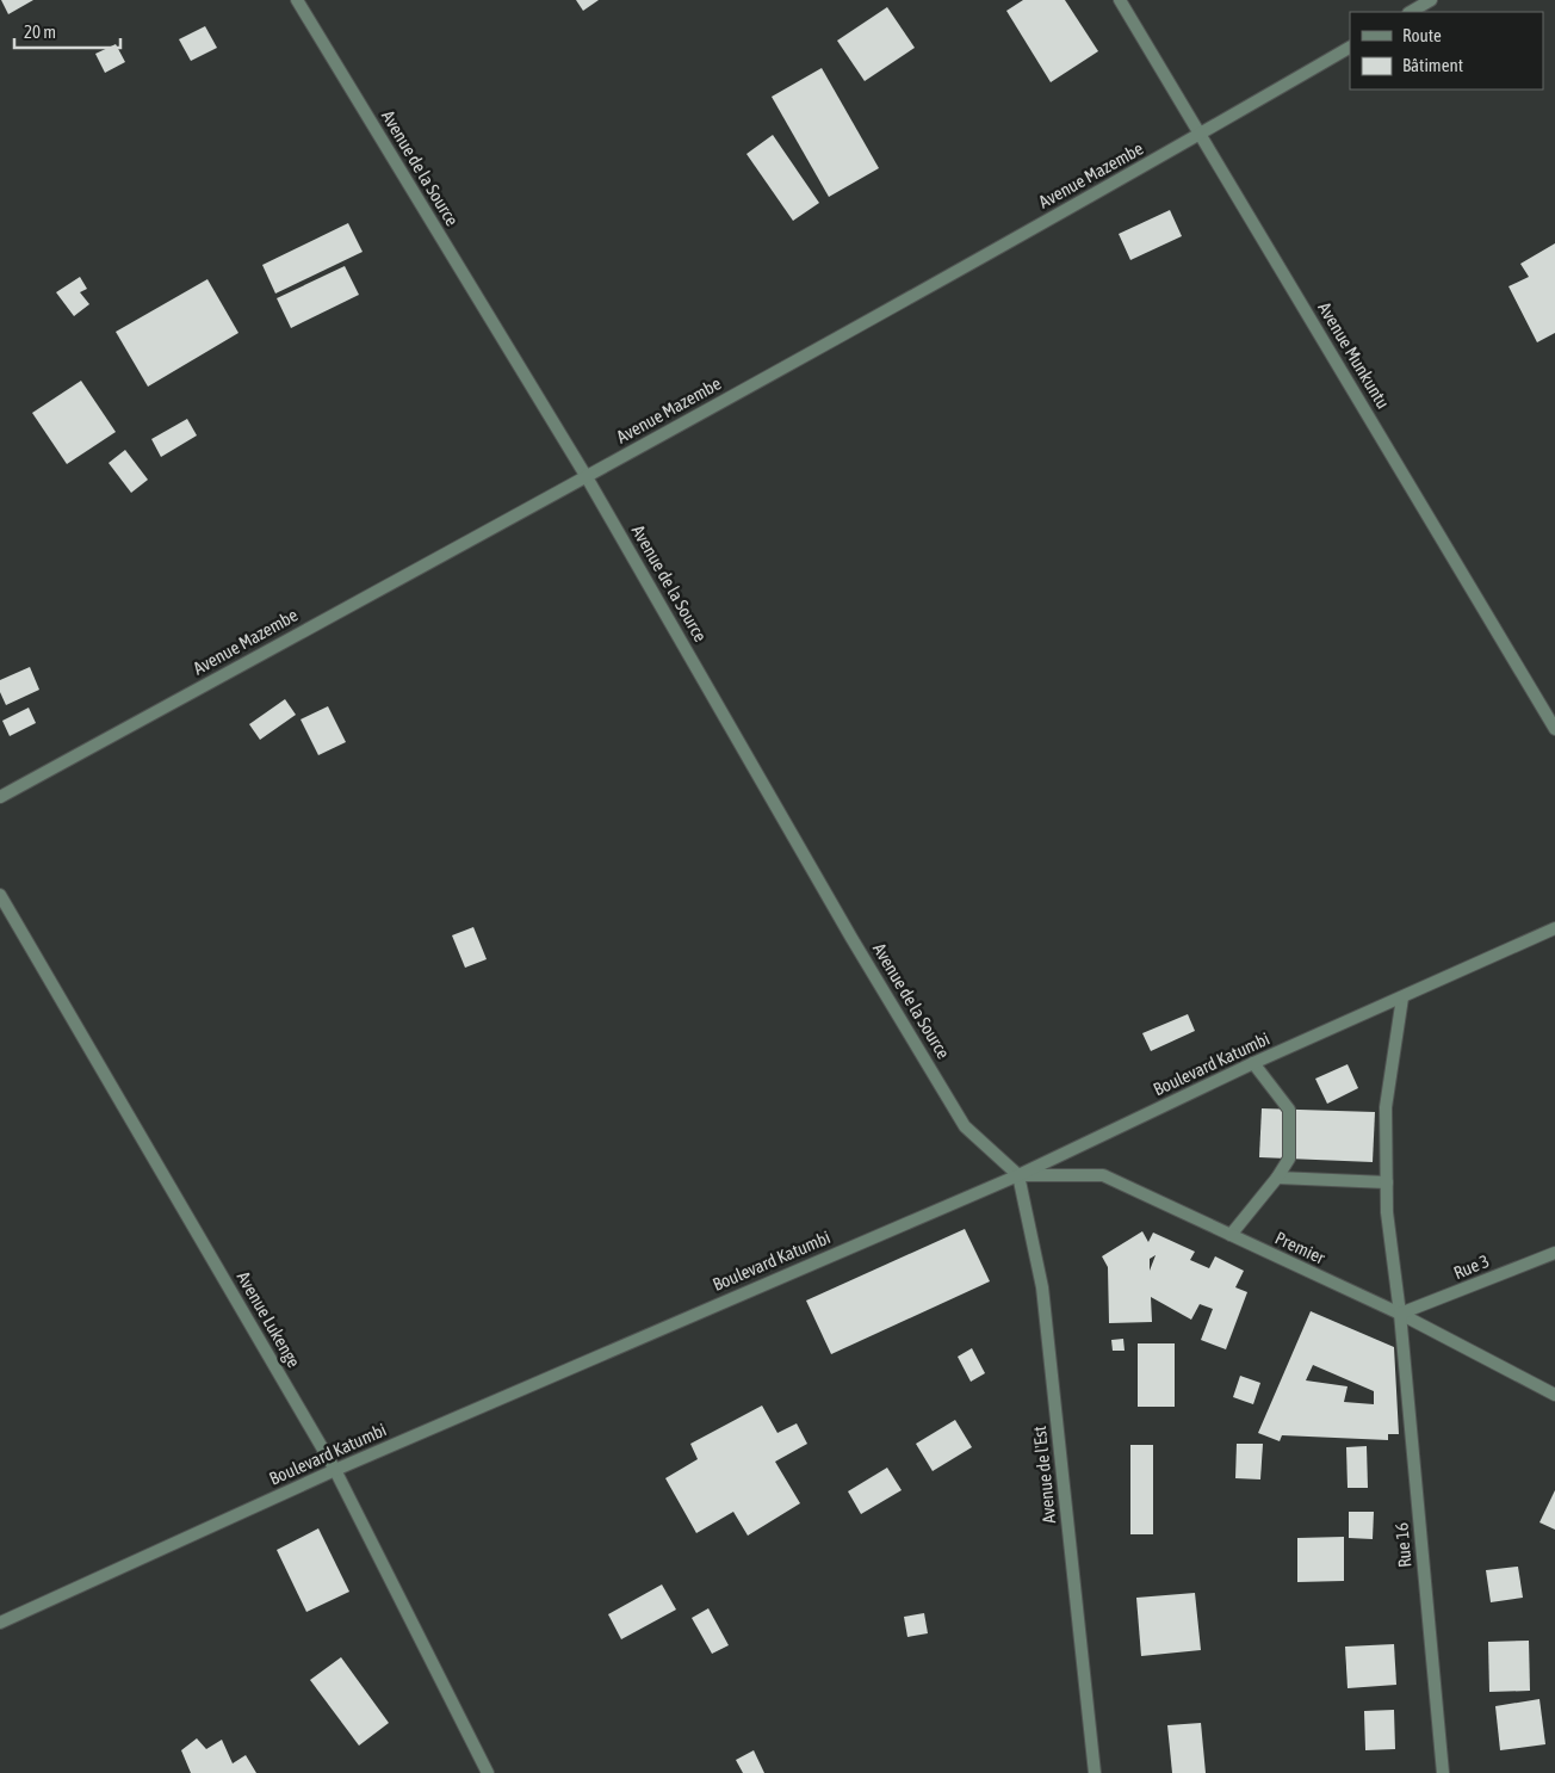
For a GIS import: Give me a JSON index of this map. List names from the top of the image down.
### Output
{
  "streets": {
    "street": [
      "Avenue de la Source",
      "Avenue Mazembe",
      "Avenue Munkuntu",
      "Boulevard Katumbi",
      "Premier",
      "Rue 3",
      "Avenue Lukenge",
      "Avenue de l'Est",
      "Rue 16"
    ]
  },
  "crossings": [
    ["Avenue de la Source", "Avenue Mazembe"],
    ["Avenue de la Source", "Boulevard Katumbi"],
    ["Avenue de la Source", "Premier"],
    ["Avenue de la Source", "Avenue de l'Est"],
    ["Avenue Mazembe", "Avenue Munkuntu"],
    ["Boulevard Katumbi", "Premier"],
    ["Boulevard Katumbi", "Avenue Lukenge"],
    ["Boulevard Katumbi", "Avenue de l'Est"],
    ["Boulevard Katumbi", "Rue 16"],
    ["Premier", "Rue 3"],
    ["Premier", "Avenue de l'Est"],
    ["Premier", "Rue 16"],
    ["Rue 3", "Rue 16"]
  ],
  "legend": ["Route", "Bâtiment"],
  "scale_bar": "20 m"
}
